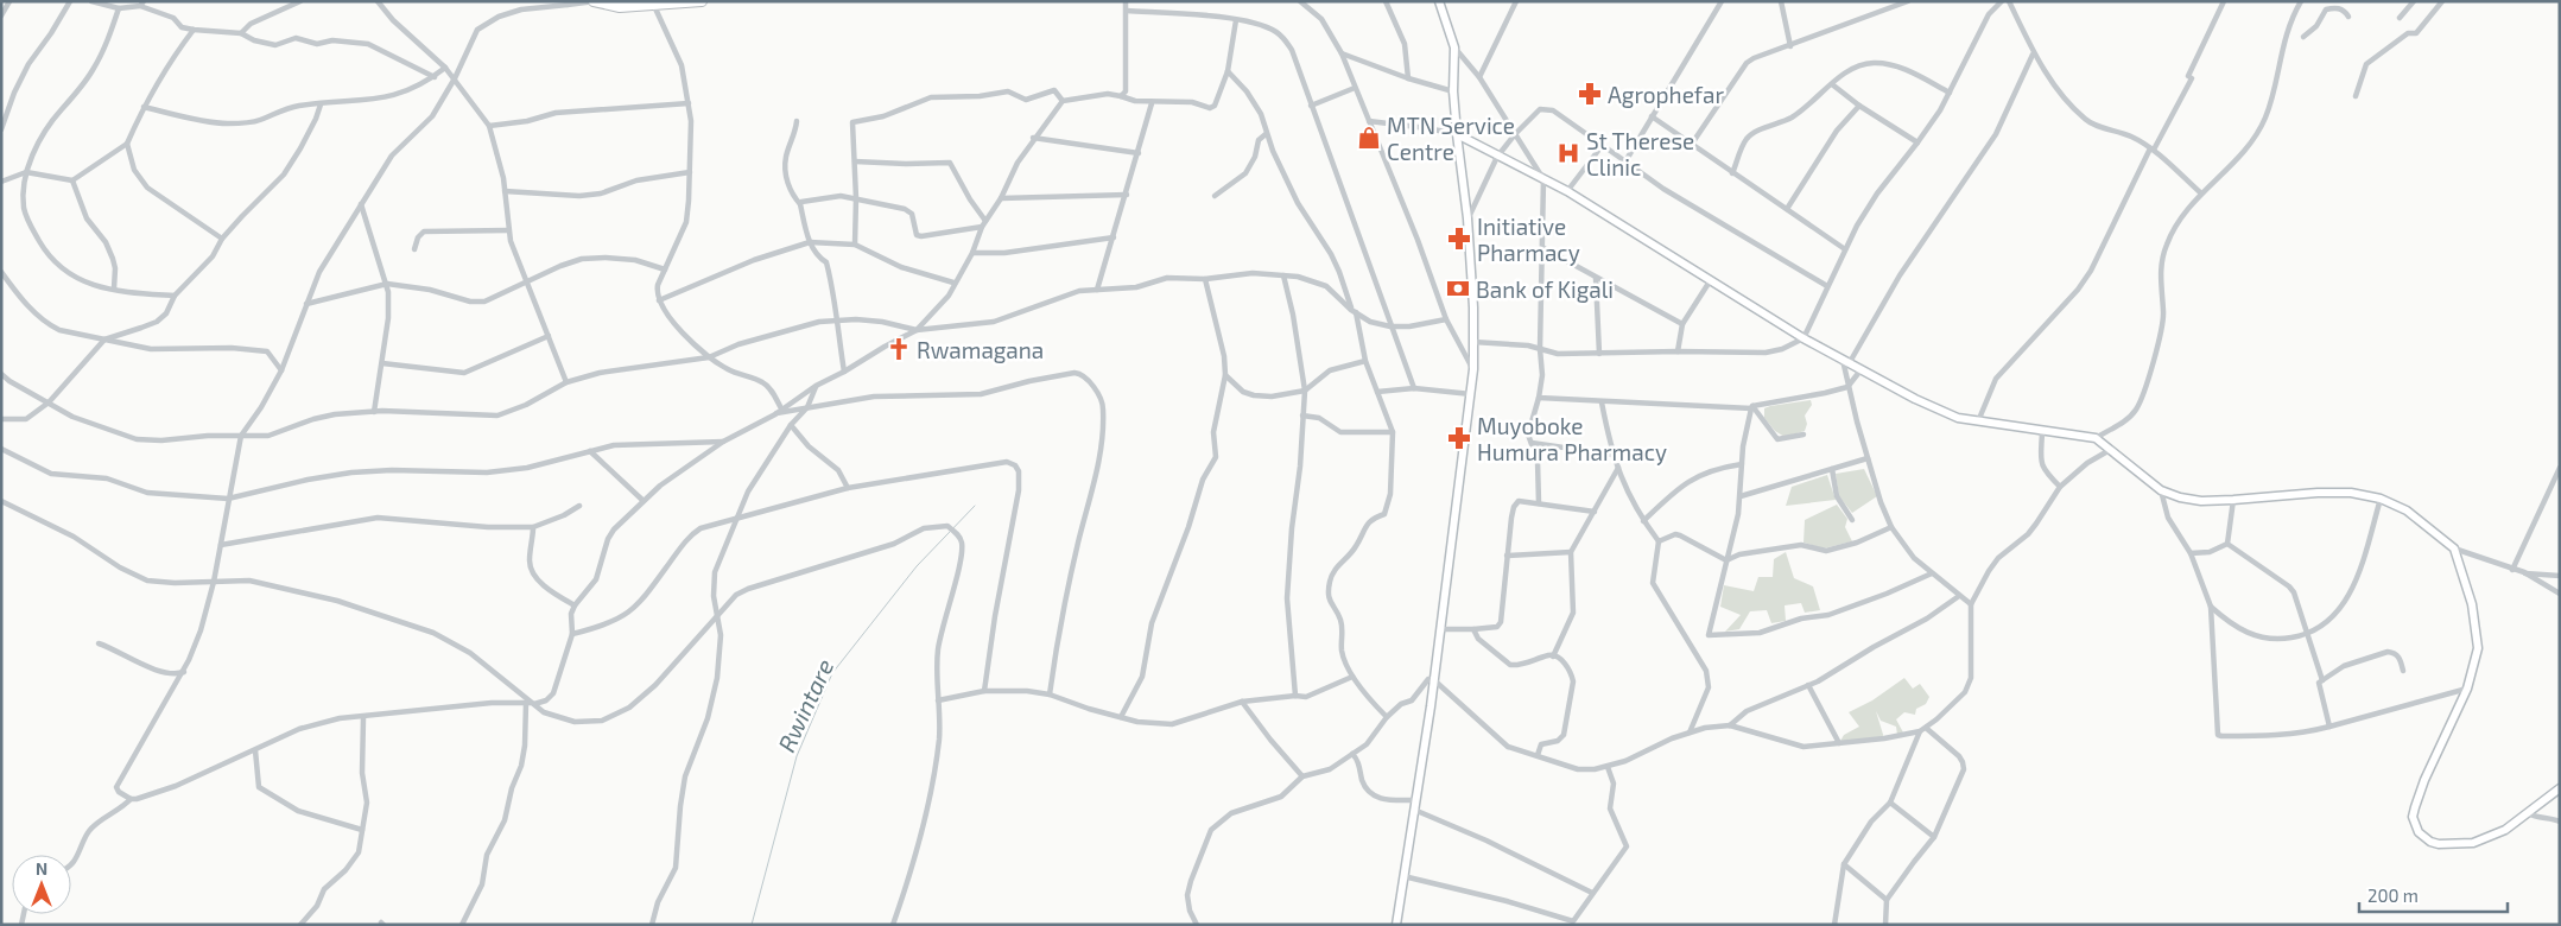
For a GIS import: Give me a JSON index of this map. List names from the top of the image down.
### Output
{
  "water": ["Rwintare"],
  "places": {
    "pharmacy": ["Agrophefar", "Initiative Pharmacy", "Muyoboke Humura Pharmacy"],
    "shop": ["MTN Service Centre"],
    "hospital": ["St Therese Clinic"],
    "bank": ["Bank of Kigali"],
    "church": ["Rwamagana"]
  },
  "scale_bar": "200 m",
  "north": "top"
}
